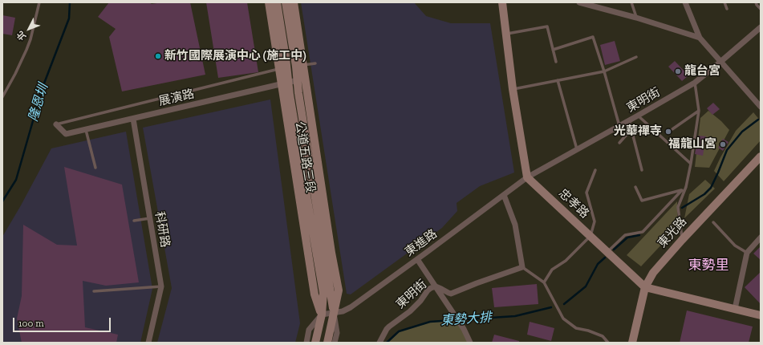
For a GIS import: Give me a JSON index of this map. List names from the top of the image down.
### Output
{
  "streets": {
    "street": [
      "展演路",
      "東明街",
      "公道五路三段",
      "忠孝路",
      "科研路",
      "東光路",
      "東進路"
    ]
  },
  "crossings": [
    ["展演路", "公道五路三段"],
    ["展演路", "科研路"],
    ["東明街", "忠孝路"],
    ["東明街", "東進路"],
    ["公道五路三段", "東進路"],
    ["忠孝路", "東光路"],
    ["忠孝路", "東進路"]
  ],
  "districts": ["東勢里"],
  "water": ["隆恩圳", "東勢大排"],
  "places": [
    "新竹國際展演中心 (施工中)",
    "龍台宮",
    "光華禪寺",
    "福龍山宮"
  ],
  "scale_bar": "100 m",
  "north": "bottom left"
}
